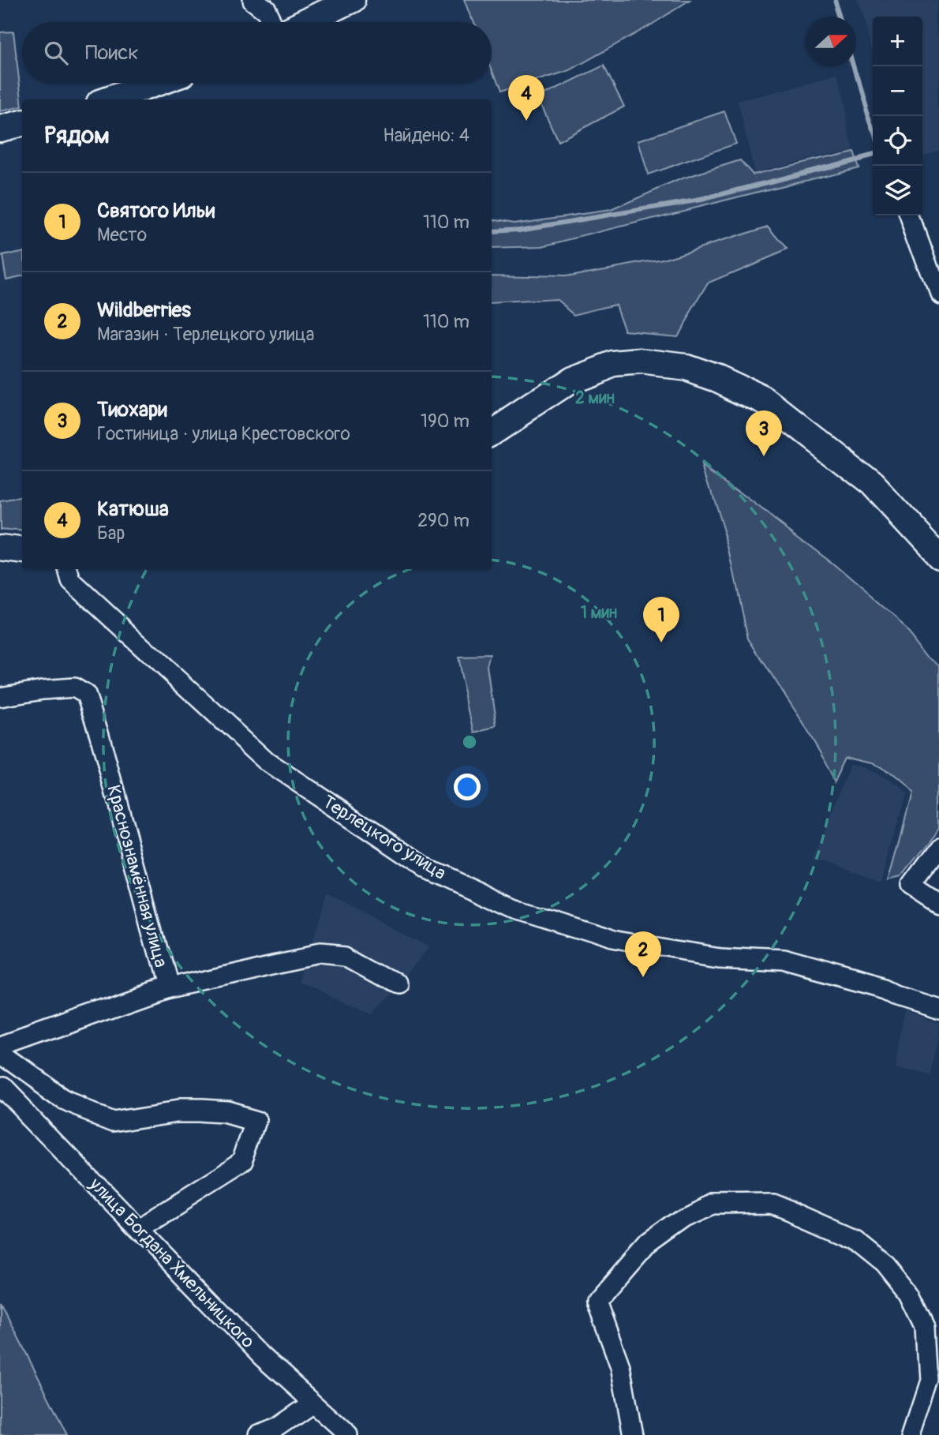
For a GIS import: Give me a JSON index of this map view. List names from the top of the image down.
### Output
{
  "streets": {
    "street": ["Терлецкого улица", "Краснознамённая улица", "улица Богдана Хмельницкого"]
  },
  "north": "right",
  "page": {
    "map_buttons": ["+", "−"],
    "search": "Поиск",
    "pins": [
      "4",
      "3",
      "1",
      "2"
    ],
    "heading": ["Рядом", "Найдено: 4"],
    "list": [
      {
        "mark": "1",
        "name": "Святого Ильи",
        "note": "Место",
        "value": "110 m"
      },
      {
        "mark": "2",
        "name": "Wildberries",
        "note": "Магазин · Терлецкого улица",
        "value": "110 m"
      },
      {
        "mark": "3",
        "name": "Тиохари",
        "note": "Гостиница · улица Крестовского",
        "value": "190 m"
      },
      {
        "mark": "4",
        "name": "Катюша",
        "note": "Бар",
        "value": "290 m"
      }
    ]
  },
  "rings": ["2 мин", "1 мин"]
}
